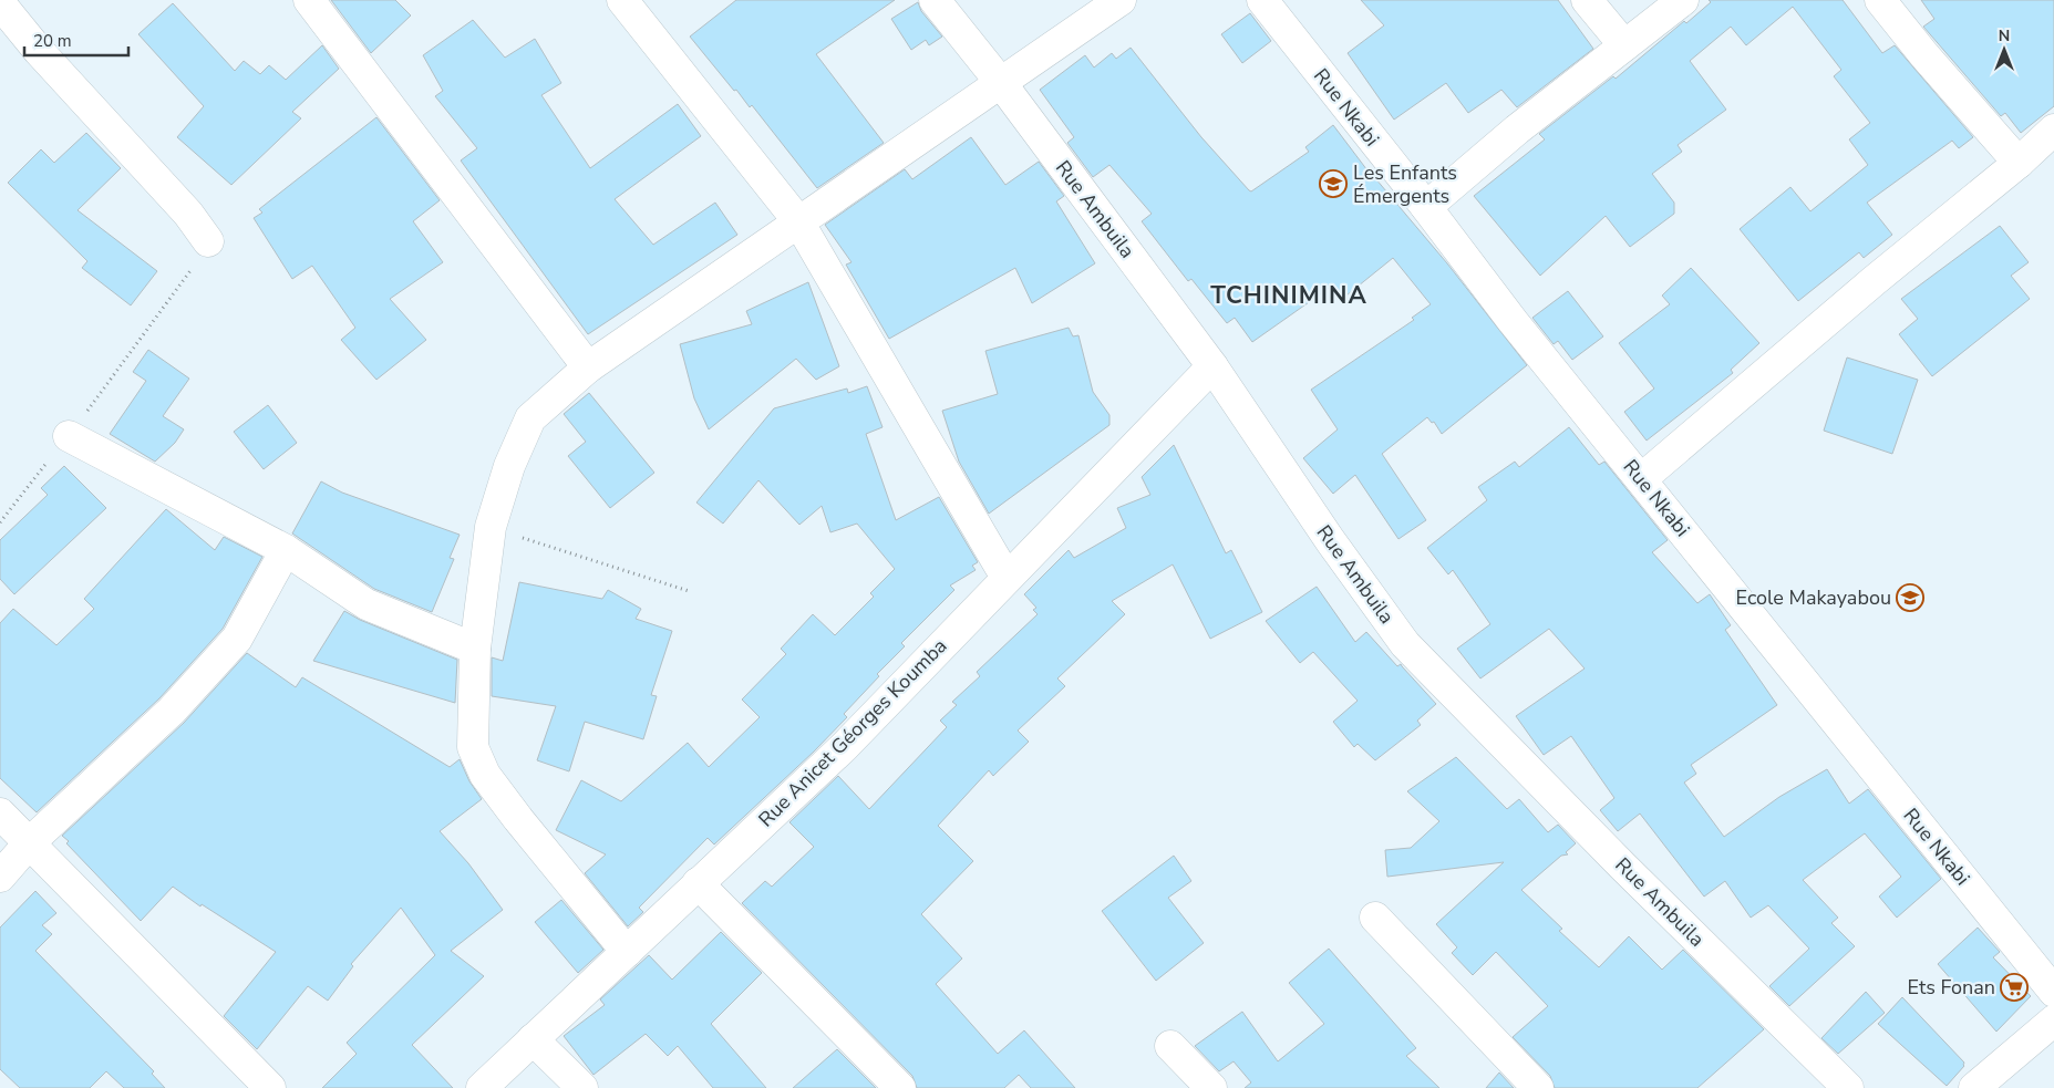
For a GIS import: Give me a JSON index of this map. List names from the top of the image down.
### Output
{
  "streets": {
    "street": ["Rue Nkabi", "Rue Ambuila", "Rue Anicet Géorges Koumba"]
  },
  "crossings": [
    ["Rue Ambuila", "Rue Anicet Géorges Koumba"]
  ],
  "districts": ["TCHINIMINA"],
  "places": {
    "school or university": ["Les Enfants Émergents", "Ecole Makayabou"],
    "supermarket": ["Ets Fonan"]
  },
  "scale_bar": "20 m",
  "north": "top"
}
